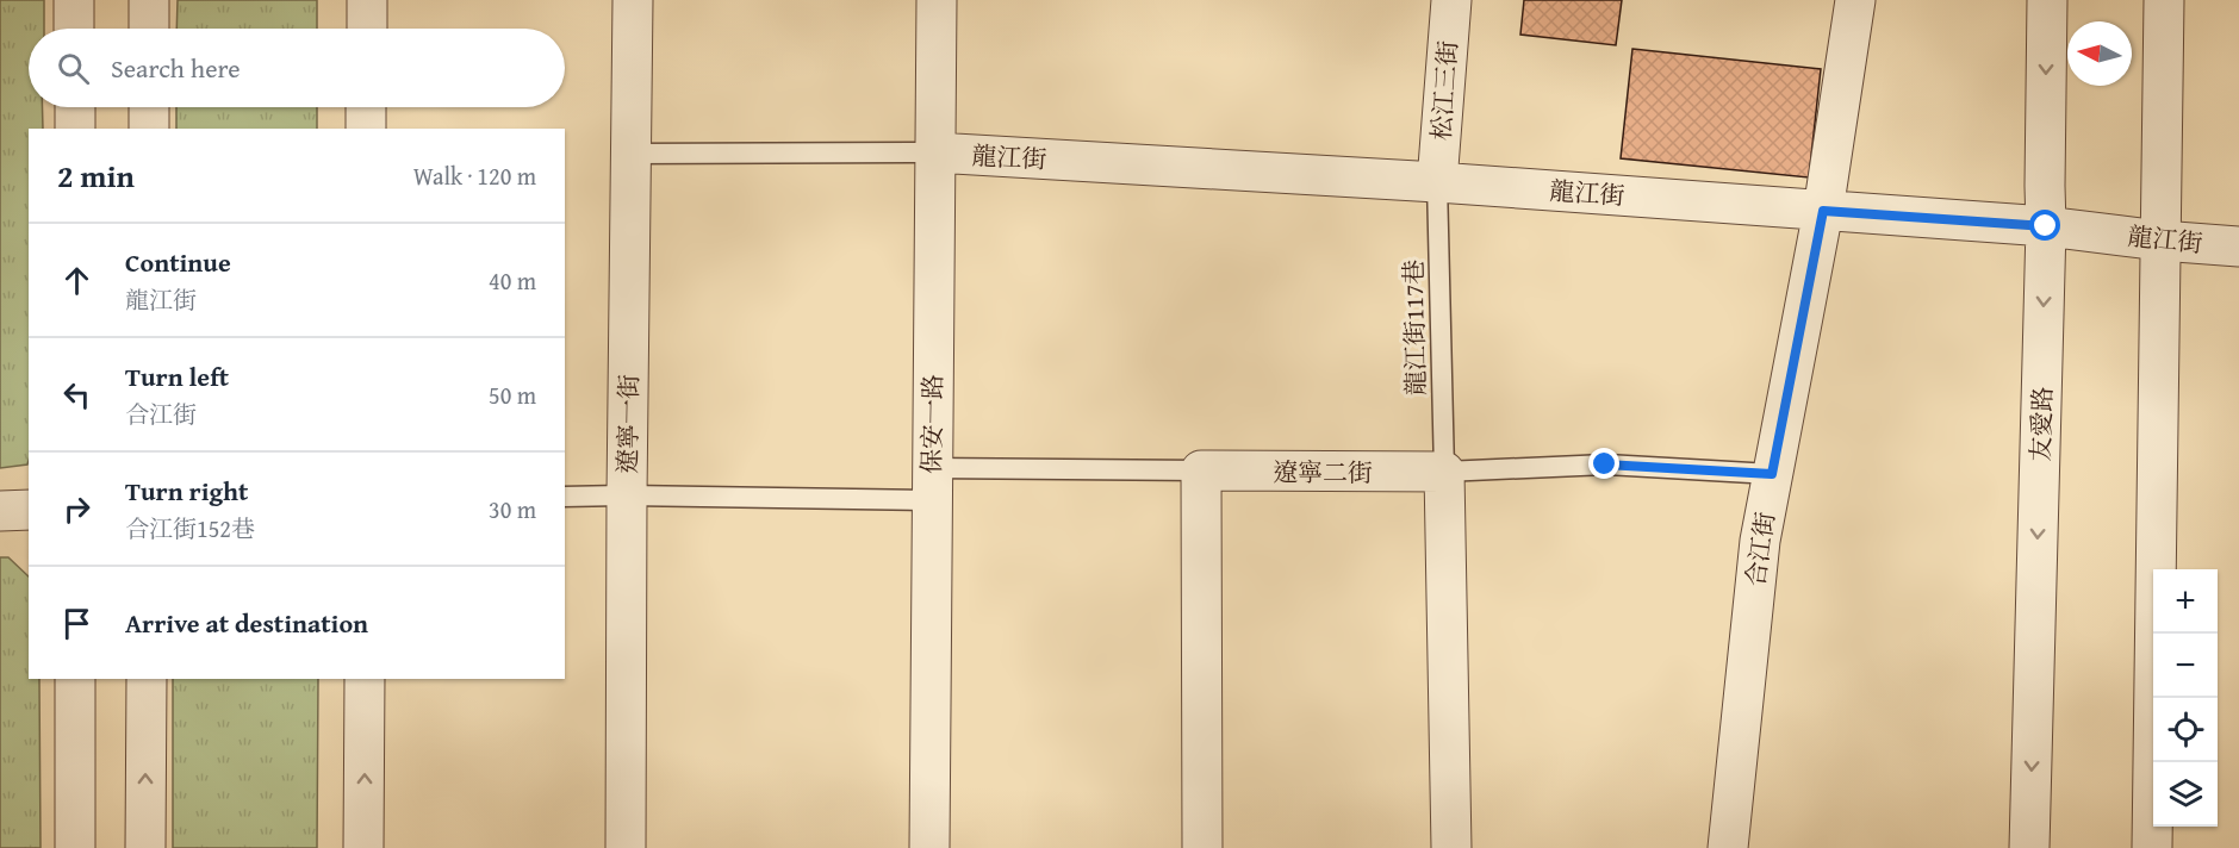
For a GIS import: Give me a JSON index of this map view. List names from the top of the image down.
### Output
{
  "streets": {
    "street": [
      "松江三街",
      "龍江街",
      "遼寧一街",
      "保安一路",
      "友愛路",
      "遼寧二街",
      "合江街"
    ],
    "lane": ["龍江街117巷"]
  },
  "crossings": [
    ["松江三街", "龍江街"],
    ["松江三街", "龍江街117巷"],
    ["龍江街", "龍江街117巷"],
    ["龍江街", "保安一路"],
    ["龍江街", "友愛路"],
    ["龍江街", "合江街"],
    ["龍江街117巷", "遼寧二街"]
  ],
  "north": "left",
  "page": {
    "search": "Search here",
    "heading": ["2 min", "Walk · 120 m"],
    "list": [
      ["Continue", "龍江街", "40 m"],
      ["Turn left", "合江街", "50 m"],
      ["Turn right", "合江街152巷", "30 m"],
      "Arrive at destination"
    ],
    "map_buttons": ["+", "−"]
  }
}
